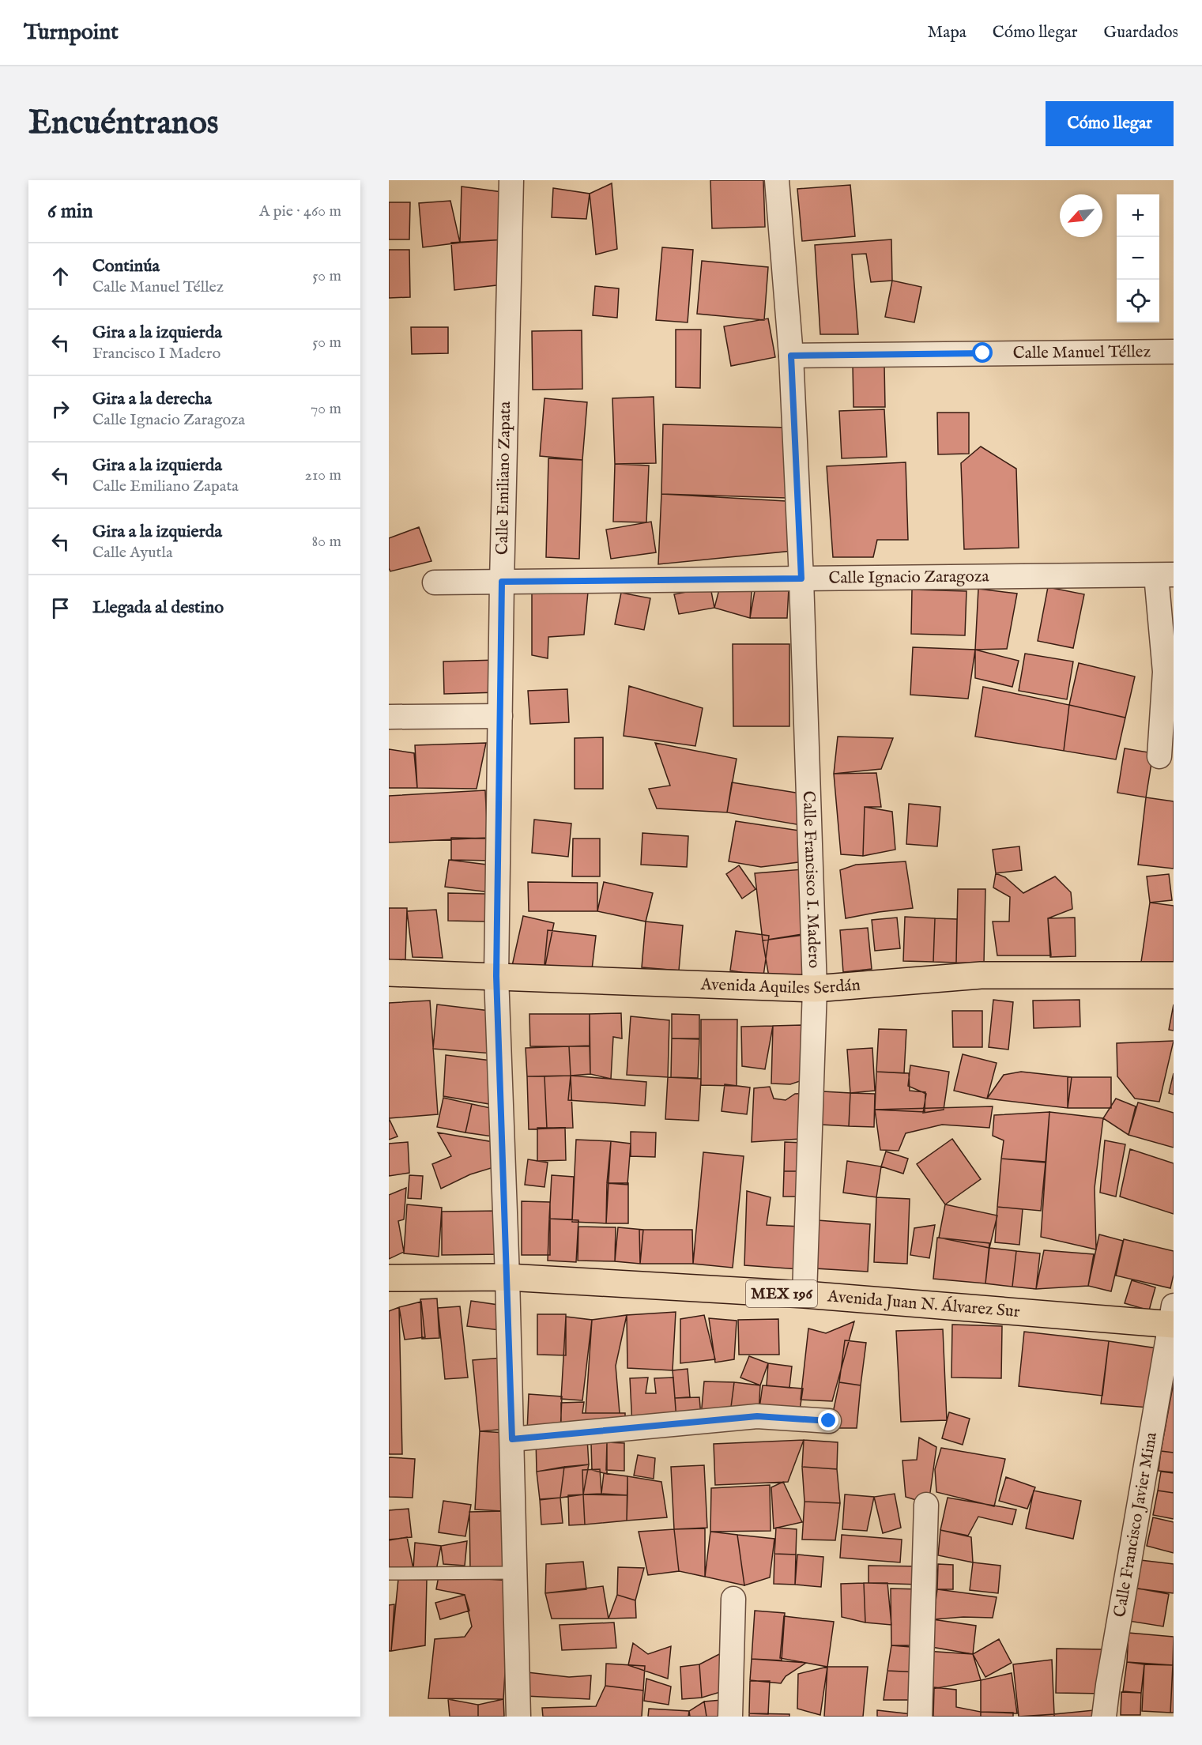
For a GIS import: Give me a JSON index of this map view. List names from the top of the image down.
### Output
{
  "streets": {
    "main road": ["Avenida Aquiles Serdán", "MEX 196", "Avenida Juan N. Álvarez Sur"],
    "street": [
      "Calle Manuel Téllez",
      "Calle Emiliano Zapata",
      "Calle Ignacio Zaragoza",
      "Calle Francisco I. Madero",
      "Calle Francisco Javier Mina"
    ]
  },
  "crossings": [
    ["Calle Manuel Téllez", "Calle Francisco I. Madero"],
    ["Calle Emiliano Zapata", "Calle Ignacio Zaragoza"],
    ["Calle Emiliano Zapata", "Avenida Aquiles Serdán"],
    ["Calle Emiliano Zapata", "Avenida Juan N. Álvarez Sur"],
    ["Calle Ignacio Zaragoza", "Calle Francisco I. Madero"],
    ["Calle Francisco I. Madero", "Avenida Aquiles Serdán"],
    ["Calle Francisco I. Madero", "Avenida Juan N. Álvarez Sur"],
    ["Avenida Juan N. Álvarez Sur", "Calle Francisco Javier Mina"]
  ],
  "north": "bottom left",
  "page": {
    "header": "Turnpoint",
    "nav": ["Mapa", "Cómo llegar", "Guardados"],
    "buttons": "Cómo llegar",
    "title": "Encuéntranos",
    "heading": ["6 min", "A pie · 460 m"],
    "map_buttons": ["+", "−"],
    "list": [
      ["Continúa", "Calle Manuel Téllez", "50 m"],
      ["Gira a la izquierda", "Francisco I Madero", "50 m"],
      ["Gira a la derecha", "Calle Ignacio Zaragoza", "70 m"],
      ["Gira a la izquierda", "Calle Emiliano Zapata", "210 m"],
      ["Gira a la izquierda", "Calle Ayutla", "80 m"],
      "Llegada al destino"
    ]
  }
}
